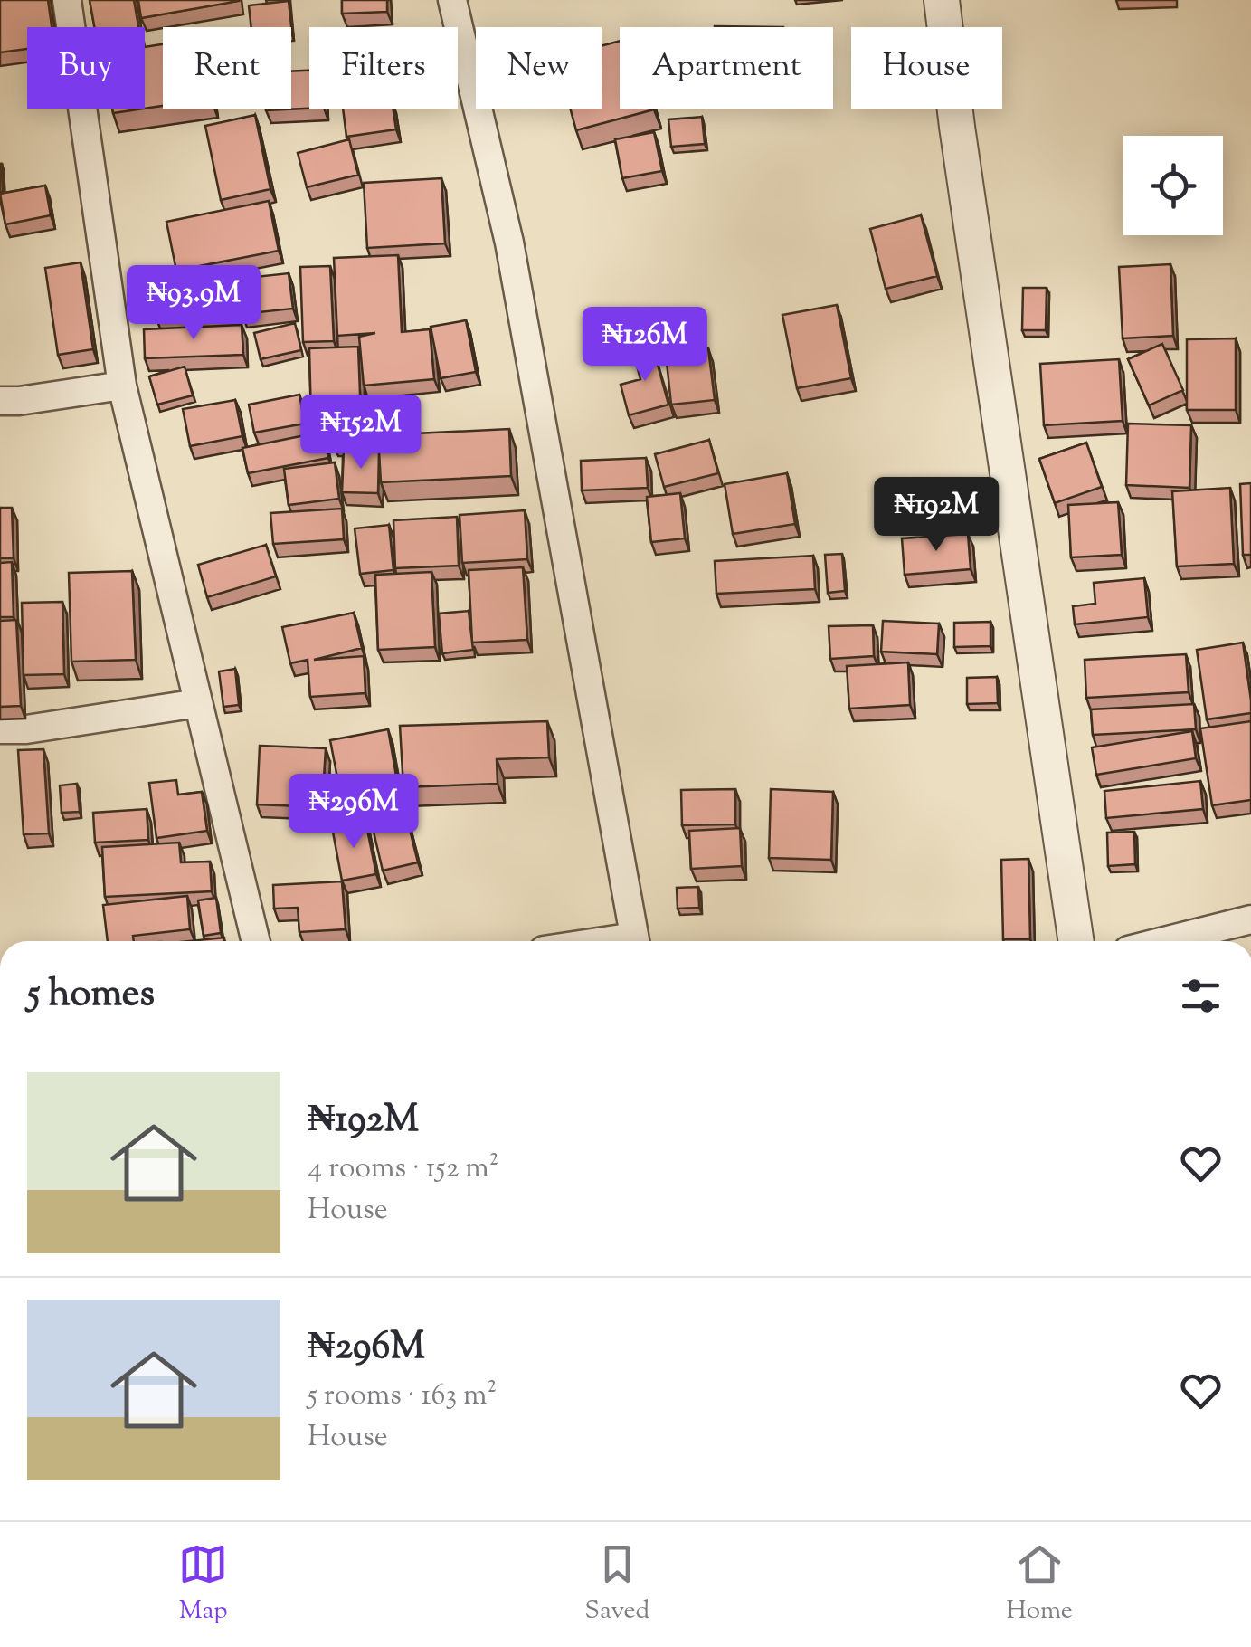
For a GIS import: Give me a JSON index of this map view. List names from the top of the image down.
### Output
{
  "page": {
    "chip": [
      "Buy",
      "Rent",
      "Filters",
      "New",
      "Apartment",
      "House"
    ],
    "price": [
      "₦93.9M",
      "₦126M",
      "₦152M",
      "₦192M",
      "₦296M"
    ],
    "heading": "5 homes",
    "list": [
      {
        "name": "₦192M",
        "note": "4 rooms · 152 m² · House"
      },
      {
        "name": "₦296M",
        "note": "5 rooms · 163 m² · House"
      }
    ],
    "tabs": ["Map", "Saved", "Home"]
  }
}
